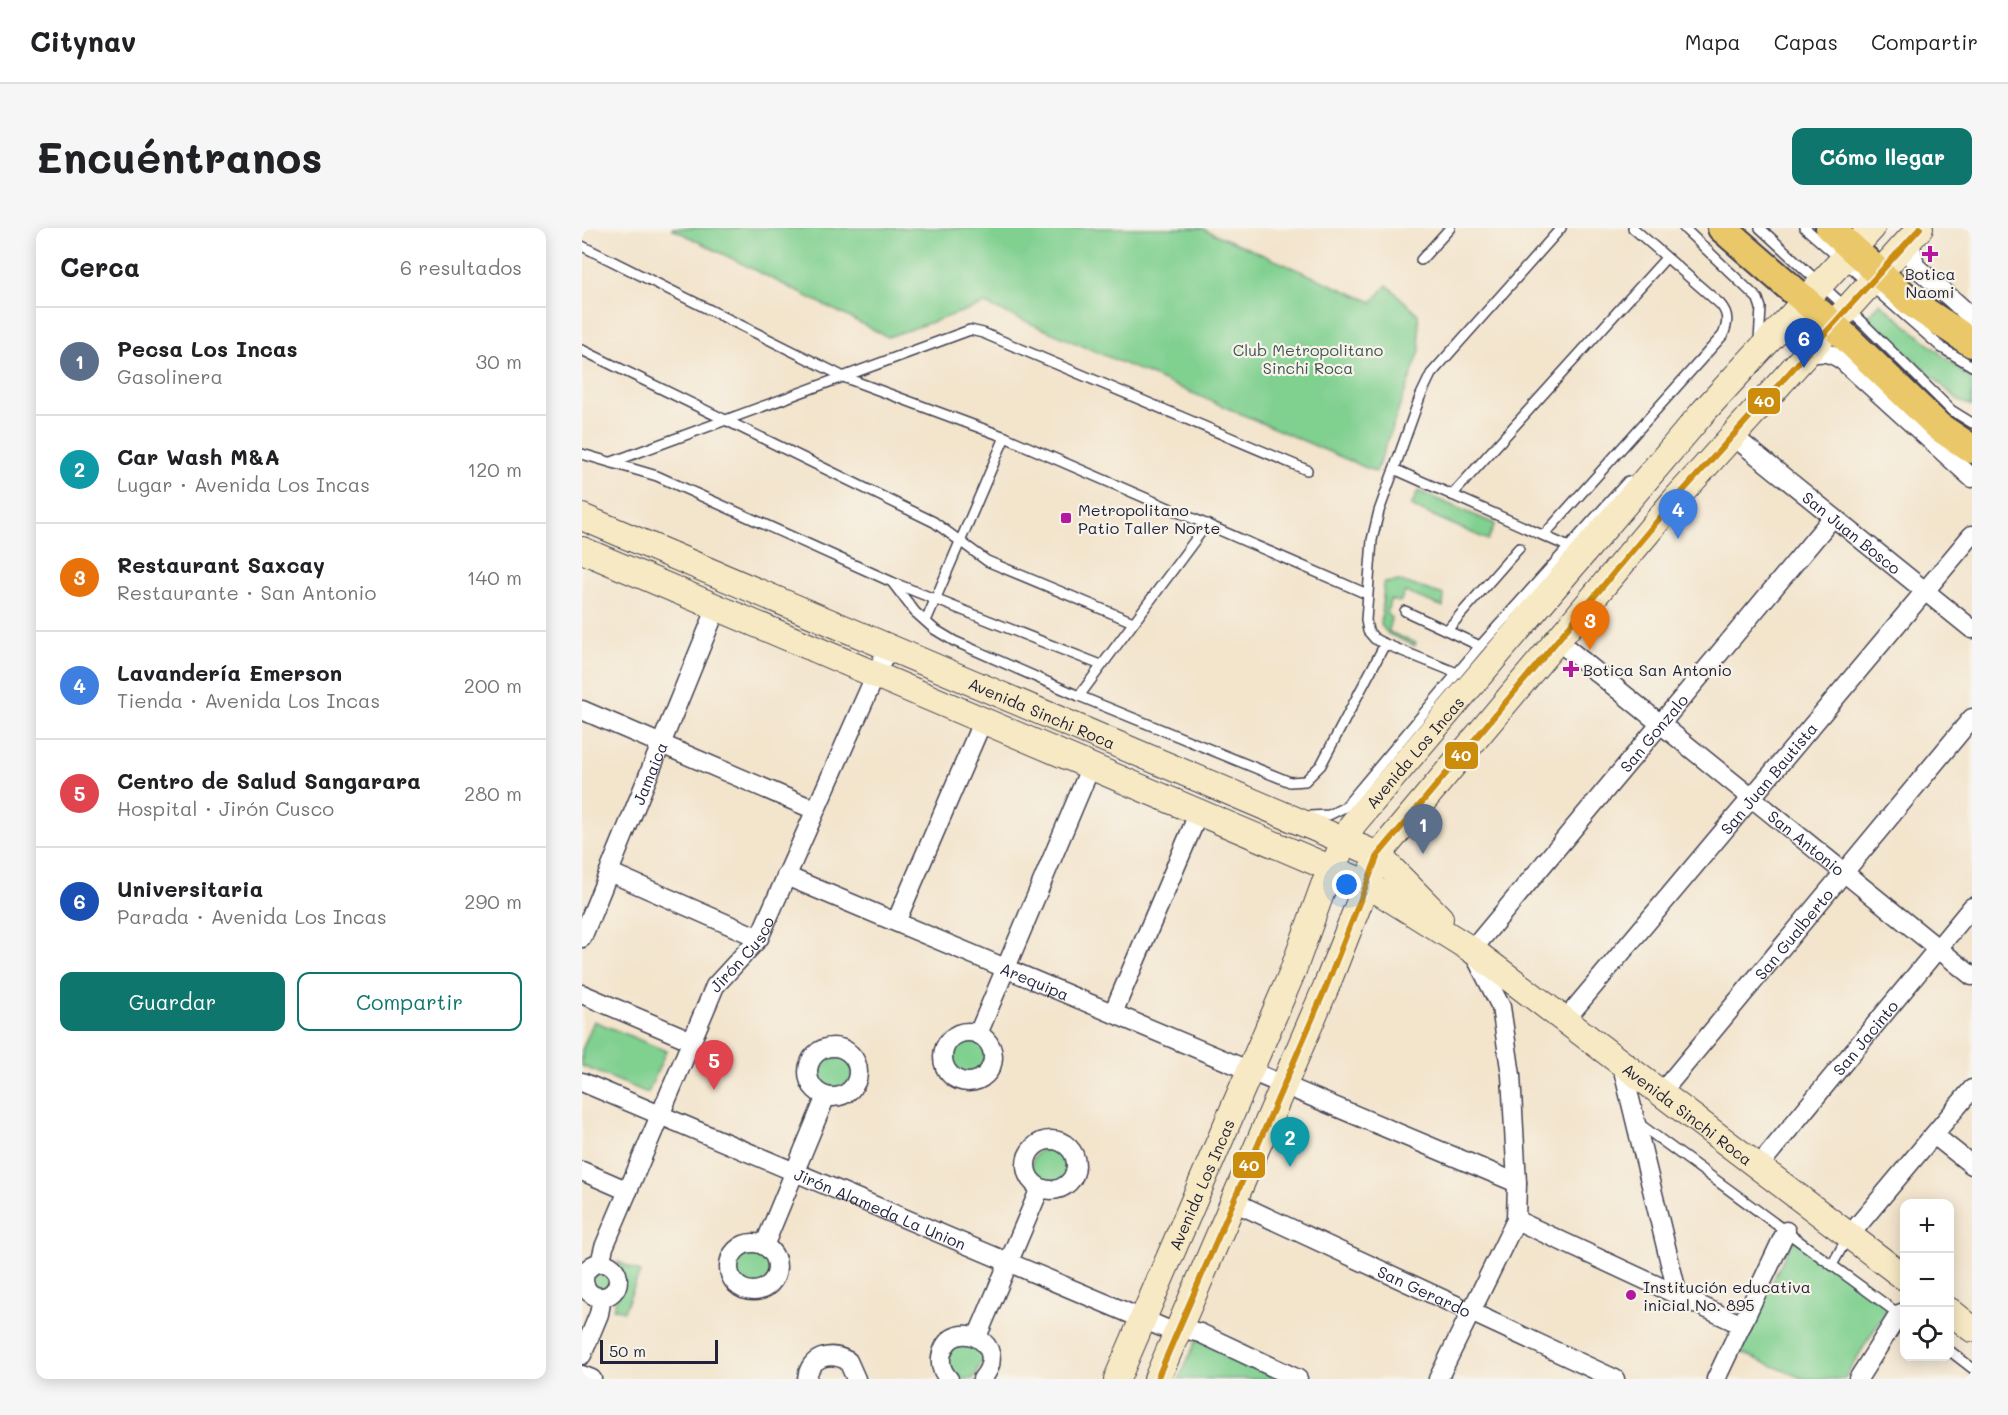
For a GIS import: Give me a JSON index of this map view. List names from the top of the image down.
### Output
{
  "streets": {
    "main road": ["Avenida Sinchi Roca", "Avenida Los Incas"],
    "street": [
      "San Juan Bosco",
      "San Gonzalo",
      "Jamaica",
      "San Juan Bautista",
      "San Antonio",
      "San Gualberto",
      "Jirón Cusco",
      "Arequipa",
      "San Jacinto",
      "Jirón Alameda La Union",
      "San Gerardo"
    ]
  },
  "crossings": [
    ["San Juan Bosco", "San Gonzalo"],
    ["San Juan Bosco", "San Juan Bautista"],
    ["Avenida Sinchi Roca", "San Gonzalo"],
    ["Avenida Sinchi Roca", "Avenida Los Incas"],
    ["Avenida Sinchi Roca", "Jamaica"],
    ["Avenida Sinchi Roca", "San Juan Bautista"],
    ["Avenida Sinchi Roca", "San Gualberto"],
    ["Avenida Sinchi Roca", "Jirón Cusco"],
    ["Avenida Sinchi Roca", "San Jacinto"],
    ["San Gonzalo", "San Antonio"],
    ["Avenida Los Incas", "Arequipa"],
    ["Avenida Los Incas", "Jirón Alameda La Union"],
    ["San Juan Bautista", "San Antonio"],
    ["San Antonio", "San Gualberto"],
    ["San Antonio", "San Jacinto"],
    ["Jirón Cusco", "Arequipa"],
    ["Jirón Cusco", "Jirón Alameda La Union"]
  ],
  "parks": ["Club Metropolitano Sinchi Roca"],
  "places": {
    "health": ["Botica Naomi", "Botica San Antonio"],
    "transit": ["Metropolitano Patio Taller Norte"],
    "other": ["Institución educativa inicial No. 895"]
  },
  "lines": ["transit line 40"],
  "scale_bar": "50 m",
  "page": {
    "header": "Citynav",
    "nav": ["Mapa", "Capas", "Compartir"],
    "buttons": [
      "Cómo llegar",
      ["Guardar", "Compartir"]
    ],
    "title": "Encuéntranos",
    "heading": ["Cerca", "6 resultados"],
    "list": [
      {
        "mark": "1",
        "name": "Pecsa Los Incas",
        "note": "Gasolinera",
        "value": "30 m"
      },
      {
        "mark": "2",
        "name": "Car Wash M&A",
        "note": "Lugar · Avenida Los Incas",
        "value": "120 m"
      },
      {
        "mark": "3",
        "name": "Restaurant Saxcay",
        "note": "Restaurante · San Antonio",
        "value": "140 m"
      },
      {
        "mark": "4",
        "name": "Lavandería Emerson",
        "note": "Tienda · Avenida Los Incas",
        "value": "200 m"
      },
      {
        "mark": "5",
        "name": "Centro de Salud Sangarara",
        "note": "Hospital · Jirón Cusco",
        "value": "280 m"
      },
      {
        "mark": "6",
        "name": "Universitaria",
        "note": "Parada · Avenida Los Incas",
        "value": "290 m"
      }
    ],
    "pins": [
      "6",
      "4",
      "3",
      "1",
      "5",
      "2"
    ],
    "map_buttons": ["+", "−"],
    "scale": "50 m"
  }
}
